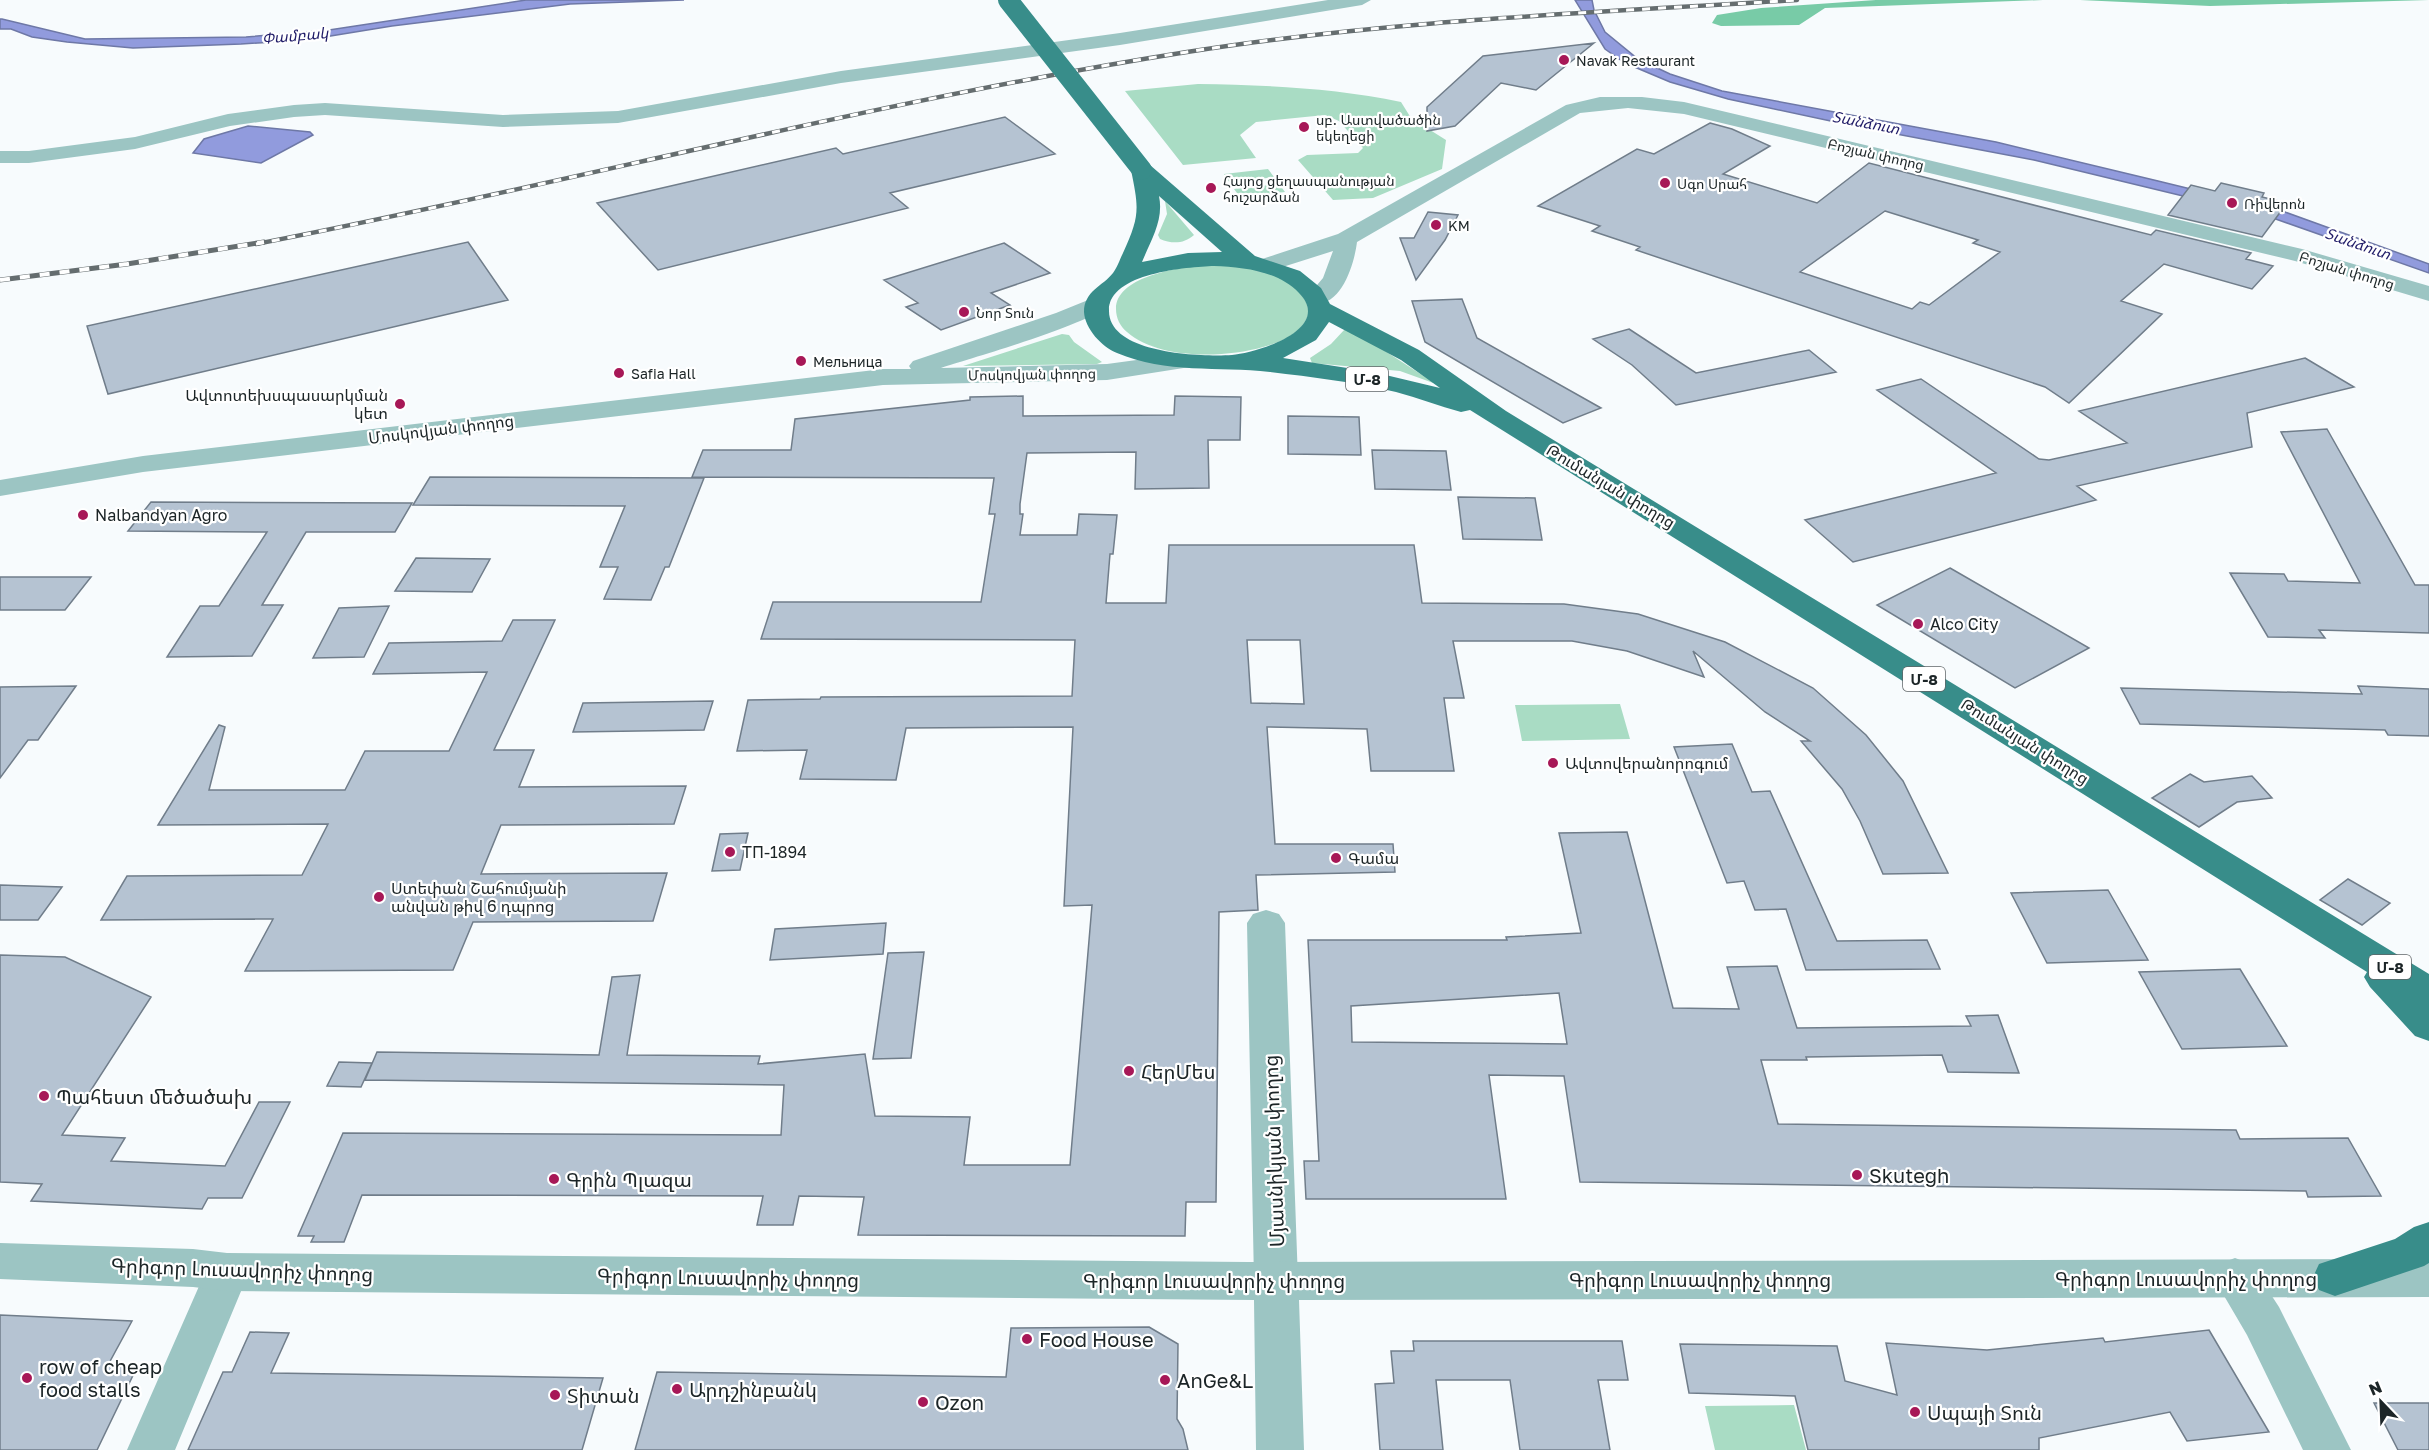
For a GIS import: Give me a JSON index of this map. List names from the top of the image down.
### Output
{
  "streets": {
    "highway": ["Մ-8", "Թումանյան փողոց"],
    "street": [
      "Բոշյան փողոց",
      "Մոսկովյան փողոց",
      "Մյասնիկյան փողոց",
      "Գրիգոր Լուսավորիչ փողոց"
    ]
  },
  "crossings": [
    ["Մ-8", "Թումանյան փողոց"],
    ["Մյասնիկյան փողոց", "Գրիգոր Լուսավորիչ փողոց"]
  ],
  "water": ["Փամբակ", "Տանձուտ"],
  "places": [
    "Navak Restaurant",
    "սբ. Աստվածածին եկեղեցի",
    "Սգո Սրահ",
    "Հայոց ցեղասպանության հուշարձան",
    "Ռիվերոն",
    "KM",
    "Նոր Տուն",
    "Мельница",
    "Safia Hall",
    "Ավտոտեխսպասարկման կետ",
    "Nalbandyan Agro",
    "Alco City",
    "Ավտովերանորոգում",
    "ТП-1894",
    "Գամա",
    "Ստեփան Շահումյանի անվան թիվ 6 դպրոց",
    "ՀերՄես",
    "Պահեստ մեծածախ",
    "Skutegh",
    "Գրին Պլազա",
    "Food House",
    "row of cheap food stalls",
    "AnGe&L",
    "Արդշինբանկ",
    "Տիտան",
    "Ozon",
    "Սպայի Տուն"
  ],
  "north": "top left"
}
